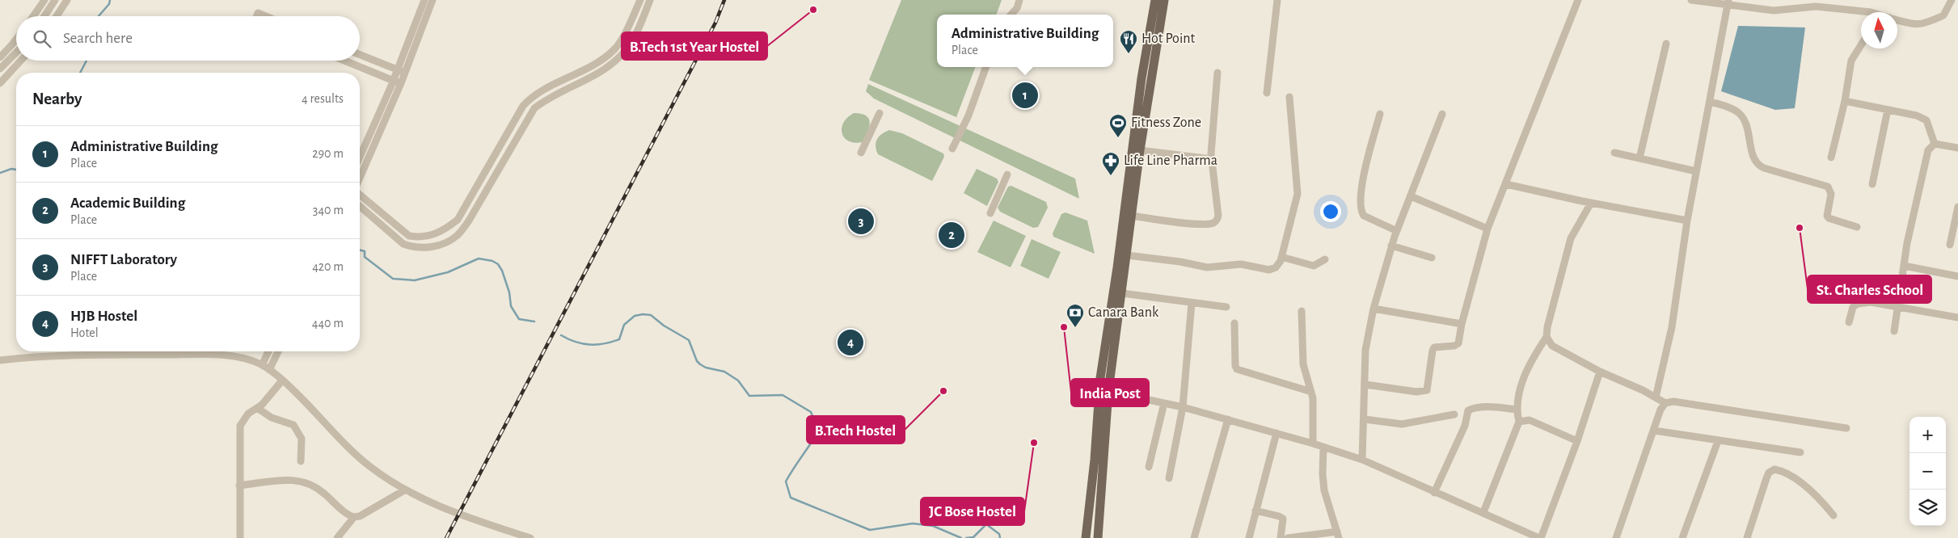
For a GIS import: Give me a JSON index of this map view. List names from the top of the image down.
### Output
{
  "places": {
    "other": [
      "B.Tech 1st Year Hostel",
      "St. Charles School",
      "India Post",
      "B.Tech Hostel",
      "JC Bose Hostel"
    ],
    "restaurant": ["Hot Point"],
    "sports": ["Fitness Zone"],
    "pharmacy": ["Life Line Pharma"],
    "bank": ["Canara Bank"]
  },
  "north": "top",
  "page": {
    "popup": ["Administrative Building", "Place"],
    "search": "Search here",
    "heading": ["Nearby", "4 results"],
    "pins": [
      "1",
      "3",
      "2",
      "4"
    ],
    "list": [
      {
        "mark": "1",
        "name": "Administrative Building",
        "note": "Place",
        "value": "290 m"
      },
      {
        "mark": "2",
        "name": "Academic Building",
        "note": "Place",
        "value": "340 m"
      },
      {
        "mark": "3",
        "name": "NIFFT Laboratory",
        "note": "Place",
        "value": "420 m"
      },
      {
        "mark": "4",
        "name": "HJB Hostel",
        "note": "Hotel",
        "value": "440 m"
      }
    ],
    "map_buttons": ["+", "−"]
  }
}
